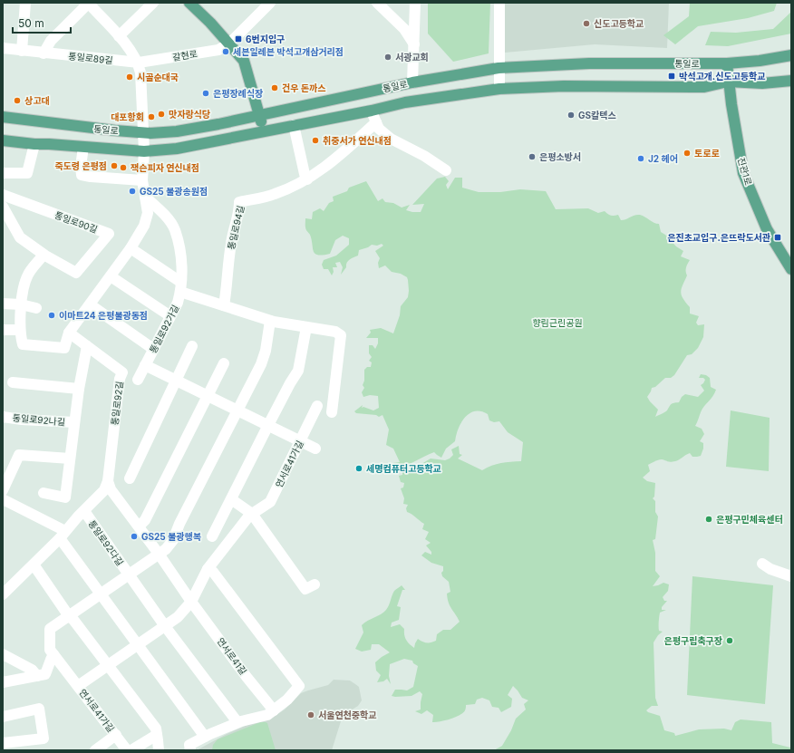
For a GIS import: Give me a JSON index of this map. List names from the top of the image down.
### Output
{
  "streets": {
    "main road": ["통일로", "진관1로"],
    "street": [
      "갈현로",
      "통일로89길",
      "통일로90길",
      "통일로94길",
      "통일로92가길",
      "통일로92길",
      "통일로92나길",
      "연서로41가길",
      "통일로92다길",
      "연서로41길"
    ]
  },
  "crossings": [
    ["갈현로", "통일로89길"],
    ["통일로", "진관1로"],
    ["통일로92길", "통일로92나길"],
    ["통일로92길", "통일로92다길"],
    ["연서로41가길", "연서로41길"]
  ],
  "parks": ["향림근린공원"],
  "places": {
    "other": [
      "신도고등학교",
      "세븐일레븐 박석고개삼거리점",
      "서광교회",
      "시골순대국",
      "건우 돈까스",
      "은평장례식장",
      "상고대",
      "맛자랑식당",
      "GS칼텍스",
      "대포항회",
      "취중서가 연신내점",
      "토로로",
      "은평소방서",
      "J2 헤어",
      "죽도령 은평점",
      "잭슨피자 연신내점",
      "GS25 불광송원점",
      "이마트24 은평불광동점",
      "세명컴퓨터고등학교",
      "은평구민체육센터",
      "GS25 불광행복",
      "은평구립축구장",
      "서울연천중학교"
    ],
    "transit": ["6번지입구", "박석고개.신도고등학교", "은진초교입구.은뜨락도서관"]
  },
  "scale_bar": "50 m"
}
